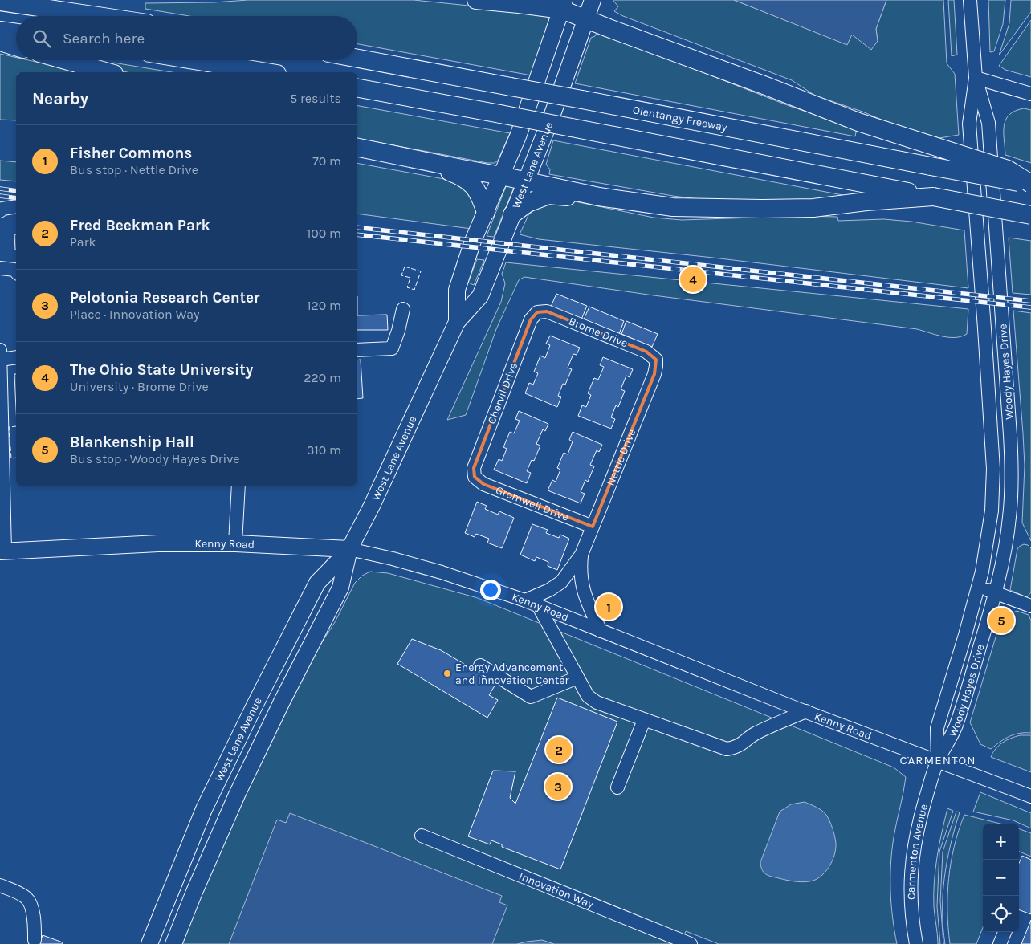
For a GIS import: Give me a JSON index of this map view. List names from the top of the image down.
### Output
{
  "streets": {
    "highway": ["Olentangy Freeway"],
    "main road": ["West Lane Avenue", "Kenny Road"],
    "street": [
      "Brome Drive",
      "Woody Hayes Drive",
      "Chervil Drive",
      "Nettle Drive",
      "Gromwell Drive",
      "Carmenton Avenue",
      "Innovation Way"
    ]
  },
  "crossings": [
    ["West Lane Avenue", "Kenny Road"],
    ["Brome Drive", "Chervil Drive"],
    ["Brome Drive", "Nettle Drive"],
    ["Woody Hayes Drive", "Kenny Road"],
    ["Woody Hayes Drive", "Carmenton Avenue"],
    ["Chervil Drive", "Gromwell Drive"],
    ["Nettle Drive", "Gromwell Drive"],
    ["Nettle Drive", "Kenny Road"],
    ["Kenny Road", "Carmenton Avenue"]
  ],
  "districts": ["CARMENTON"],
  "places": ["Energy Advancement and Innovation Center"],
  "page": {
    "search": "Search here",
    "heading": ["Nearby", "5 results"],
    "list": [
      {
        "mark": "1",
        "name": "Fisher Commons",
        "note": "Bus stop · Nettle Drive",
        "value": "70 m"
      },
      {
        "mark": "2",
        "name": "Fred Beekman Park",
        "note": "Park",
        "value": "100 m"
      },
      {
        "mark": "3",
        "name": "Pelotonia Research Center",
        "note": "Place · Innovation Way",
        "value": "120 m"
      },
      {
        "mark": "4",
        "name": "The Ohio State University",
        "note": "University · Brome Drive",
        "value": "220 m"
      },
      {
        "mark": "5",
        "name": "Blankenship Hall",
        "note": "Bus stop · Woody Hayes Drive",
        "value": "310 m"
      }
    ],
    "pins": [
      "4",
      "1",
      "5",
      "2",
      "3"
    ],
    "map_buttons": ["+", "−"]
  }
}
